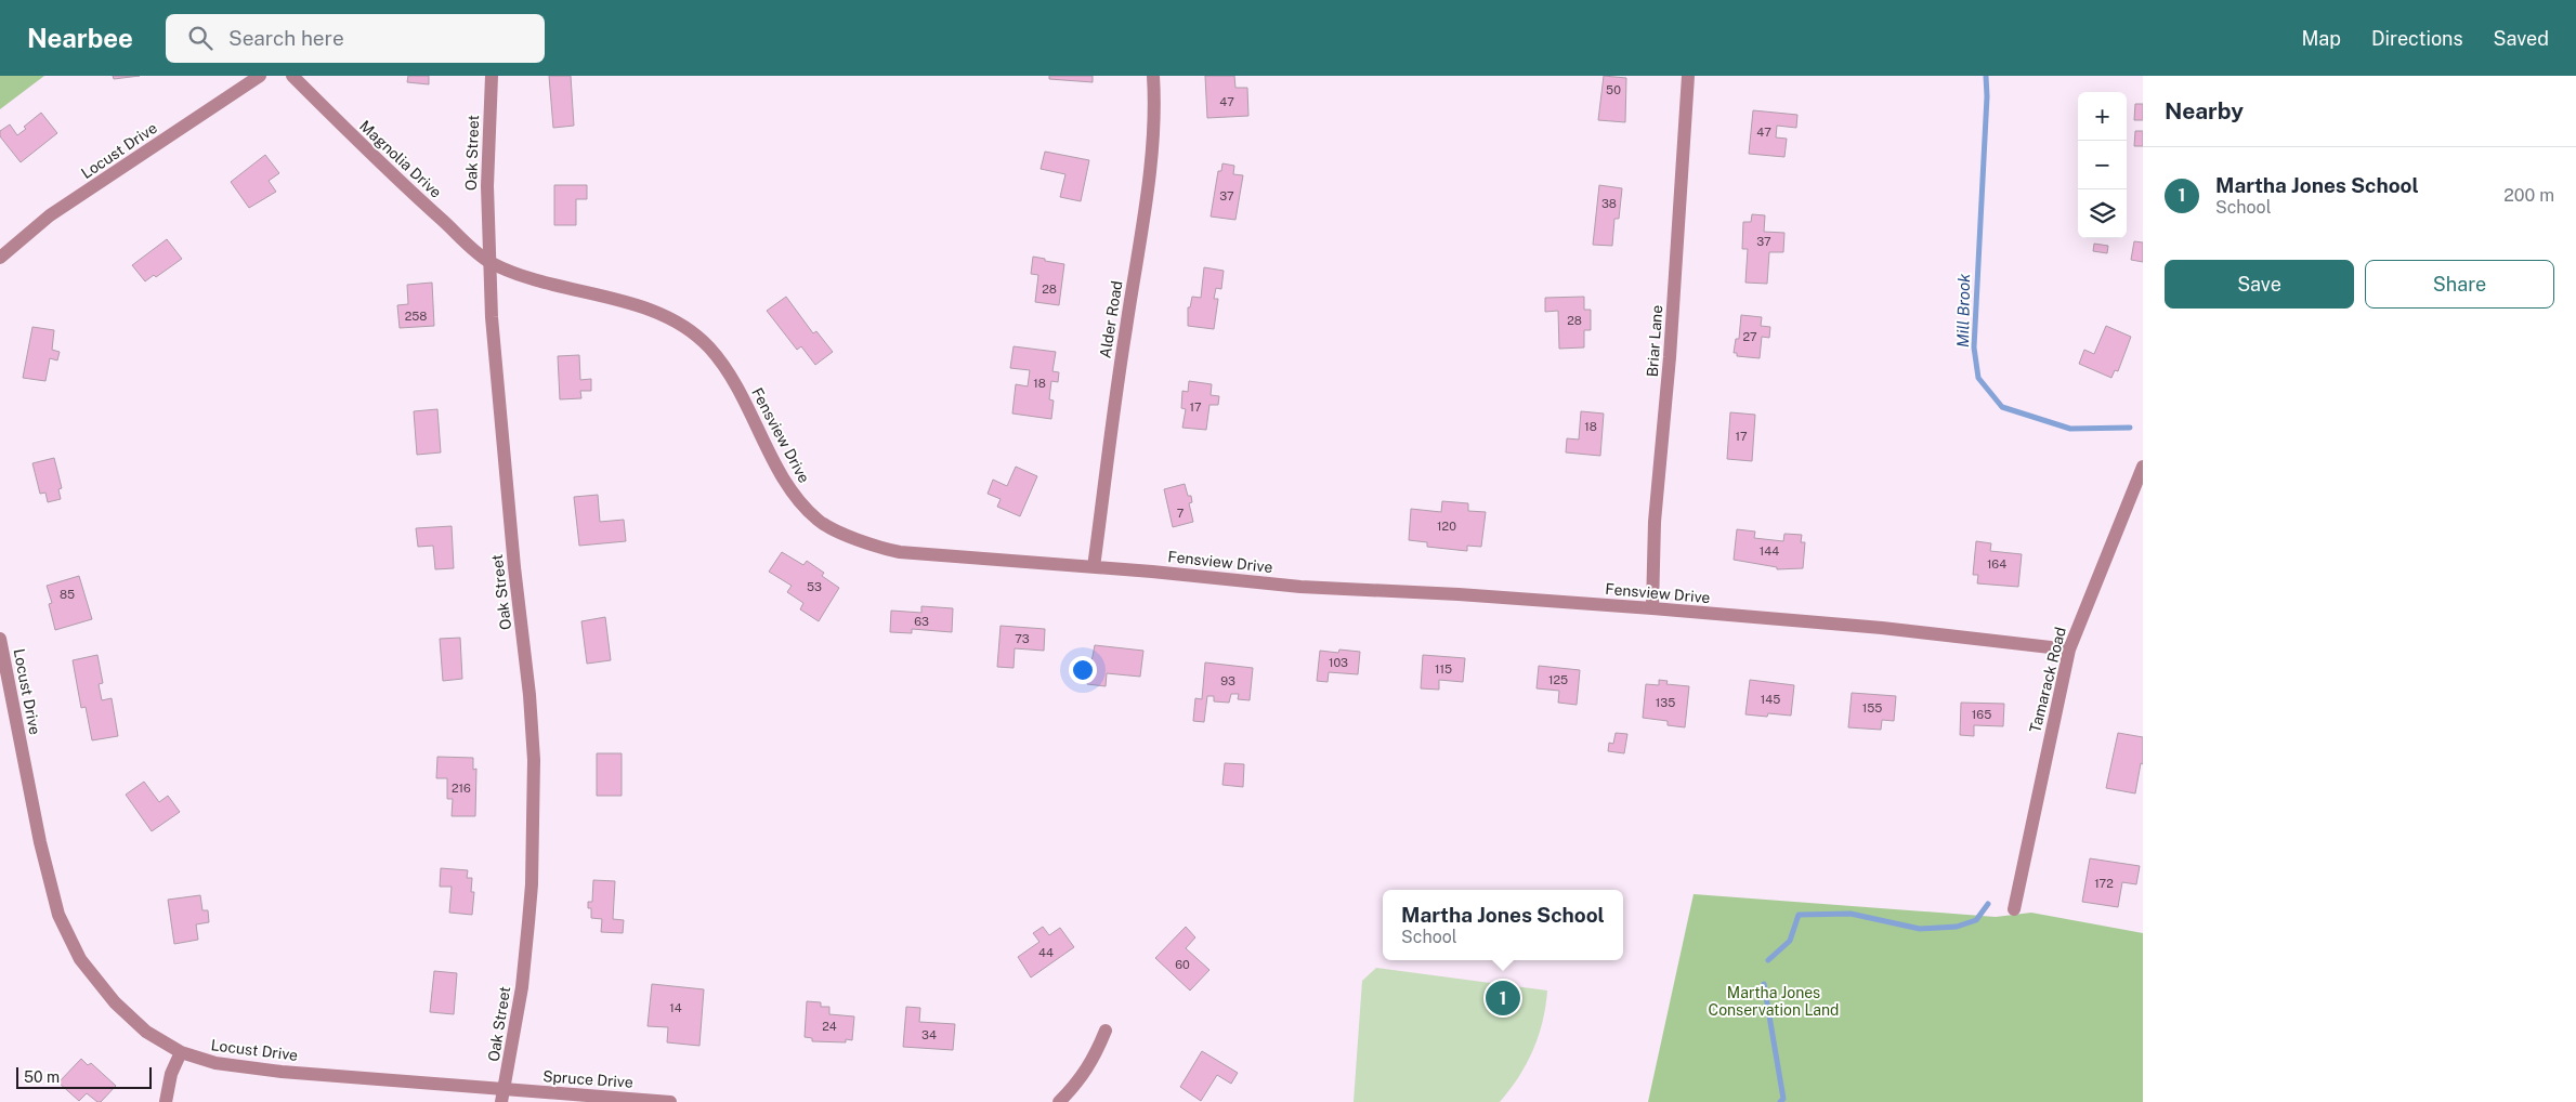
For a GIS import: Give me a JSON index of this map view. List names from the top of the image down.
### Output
{
  "streets": {
    "street": [
      "Locust Drive",
      "Oak Street",
      "Magnolia Drive",
      "Alder Road",
      "Briar Lane",
      "Fensview Drive",
      "Tamarack Road",
      "Spruce Drive"
    ]
  },
  "crossings": [
    ["Locust Drive", "Oak Street"],
    ["Locust Drive", "Spruce Drive"],
    ["Oak Street", "Magnolia Drive"],
    ["Oak Street", "Fensview Drive"],
    ["Oak Street", "Spruce Drive"],
    ["Magnolia Drive", "Fensview Drive"],
    ["Alder Road", "Fensview Drive"],
    ["Briar Lane", "Fensview Drive"],
    ["Fensview Drive", "Tamarack Road"]
  ],
  "water": ["Mill Brook"],
  "parks": ["Martha Jones Conservation Land"],
  "house_numbers": [
    "50",
    "47",
    "47",
    "37",
    "38",
    "37",
    "28",
    "258",
    "28",
    "27",
    "18",
    "17",
    "18",
    "17",
    "7",
    "120",
    "144",
    "164",
    "53",
    "85",
    "63",
    "73",
    "103",
    "115",
    "125",
    "93",
    "145",
    "135",
    "155",
    "165",
    "216",
    "172",
    "44",
    "60",
    "14",
    "24",
    "34"
  ],
  "scale_bar": "50 m",
  "page": {
    "header": "Nearbee",
    "search": "Search here",
    "nav": ["Map", "Directions", "Saved"],
    "heading": "Nearby",
    "map_buttons": ["+", "−"],
    "list": [
      {
        "mark": "1",
        "name": "Martha Jones School",
        "note": "School",
        "value": "200 m"
      }
    ],
    "buttons": ["Save", "Share"],
    "popup": ["Martha Jones School", "School"],
    "pins": "1",
    "scale": "50 m"
  }
}
